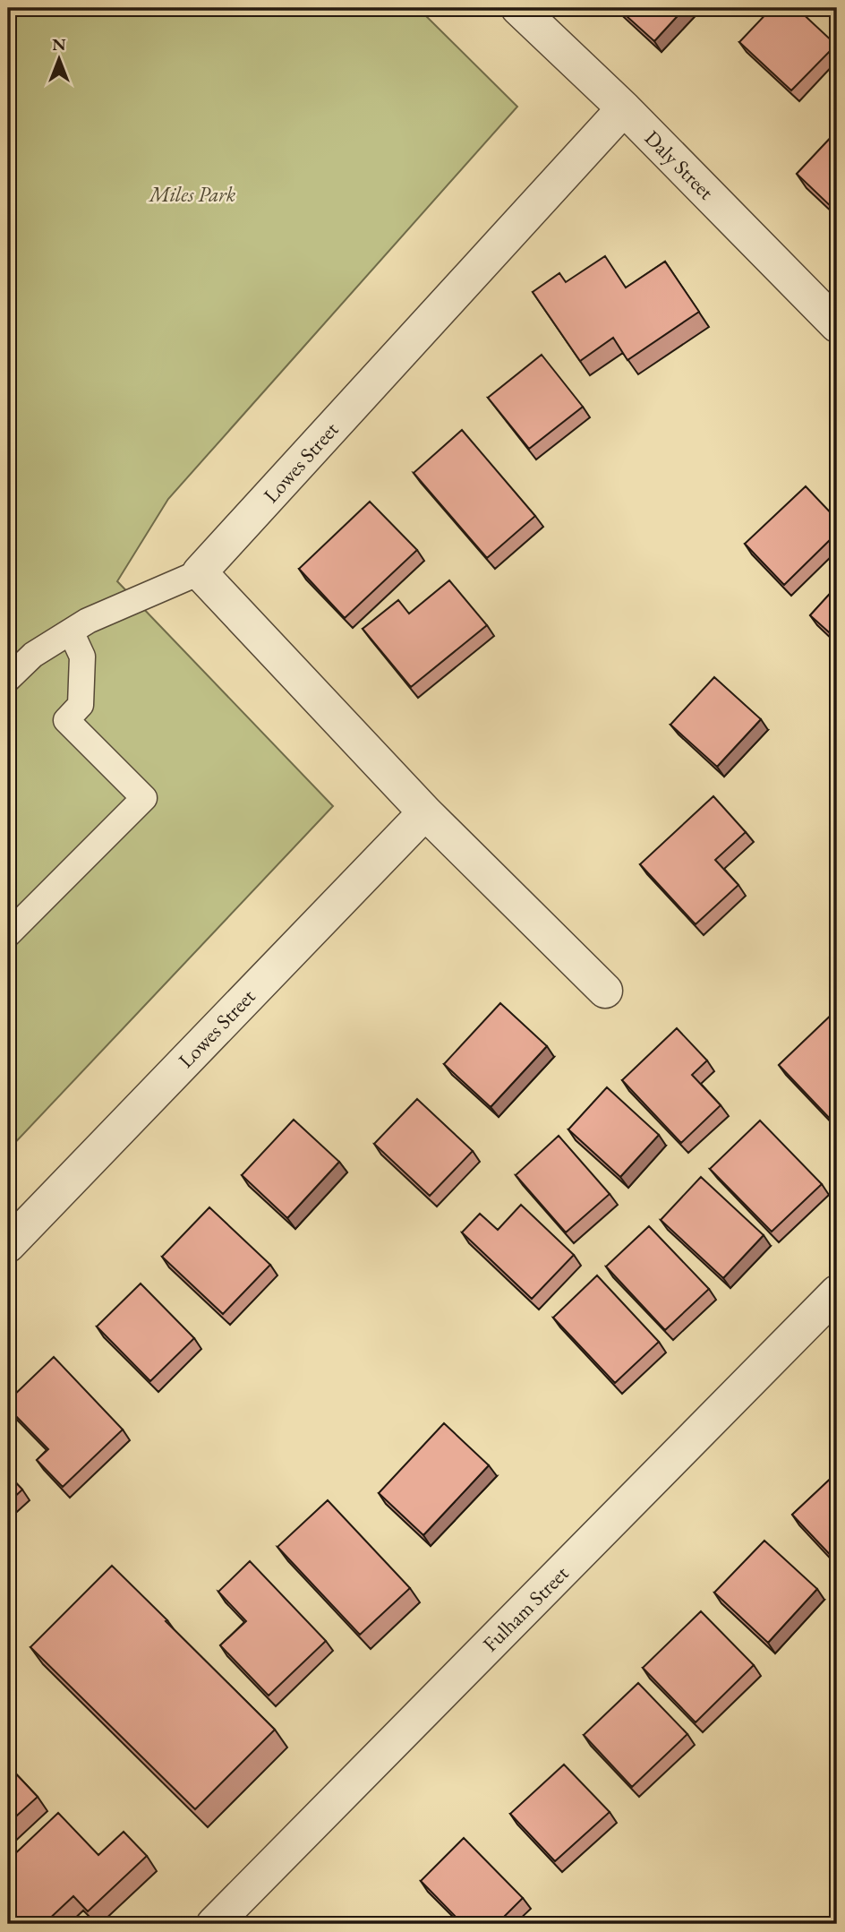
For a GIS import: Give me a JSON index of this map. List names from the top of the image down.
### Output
{
  "streets": {
    "street": ["Daly Street", "Lowes Street", "Fulham Street"]
  },
  "crossings": [
    ["Daly Street", "Lowes Street"]
  ],
  "parks": ["Miles Park"],
  "north": "top"
}
